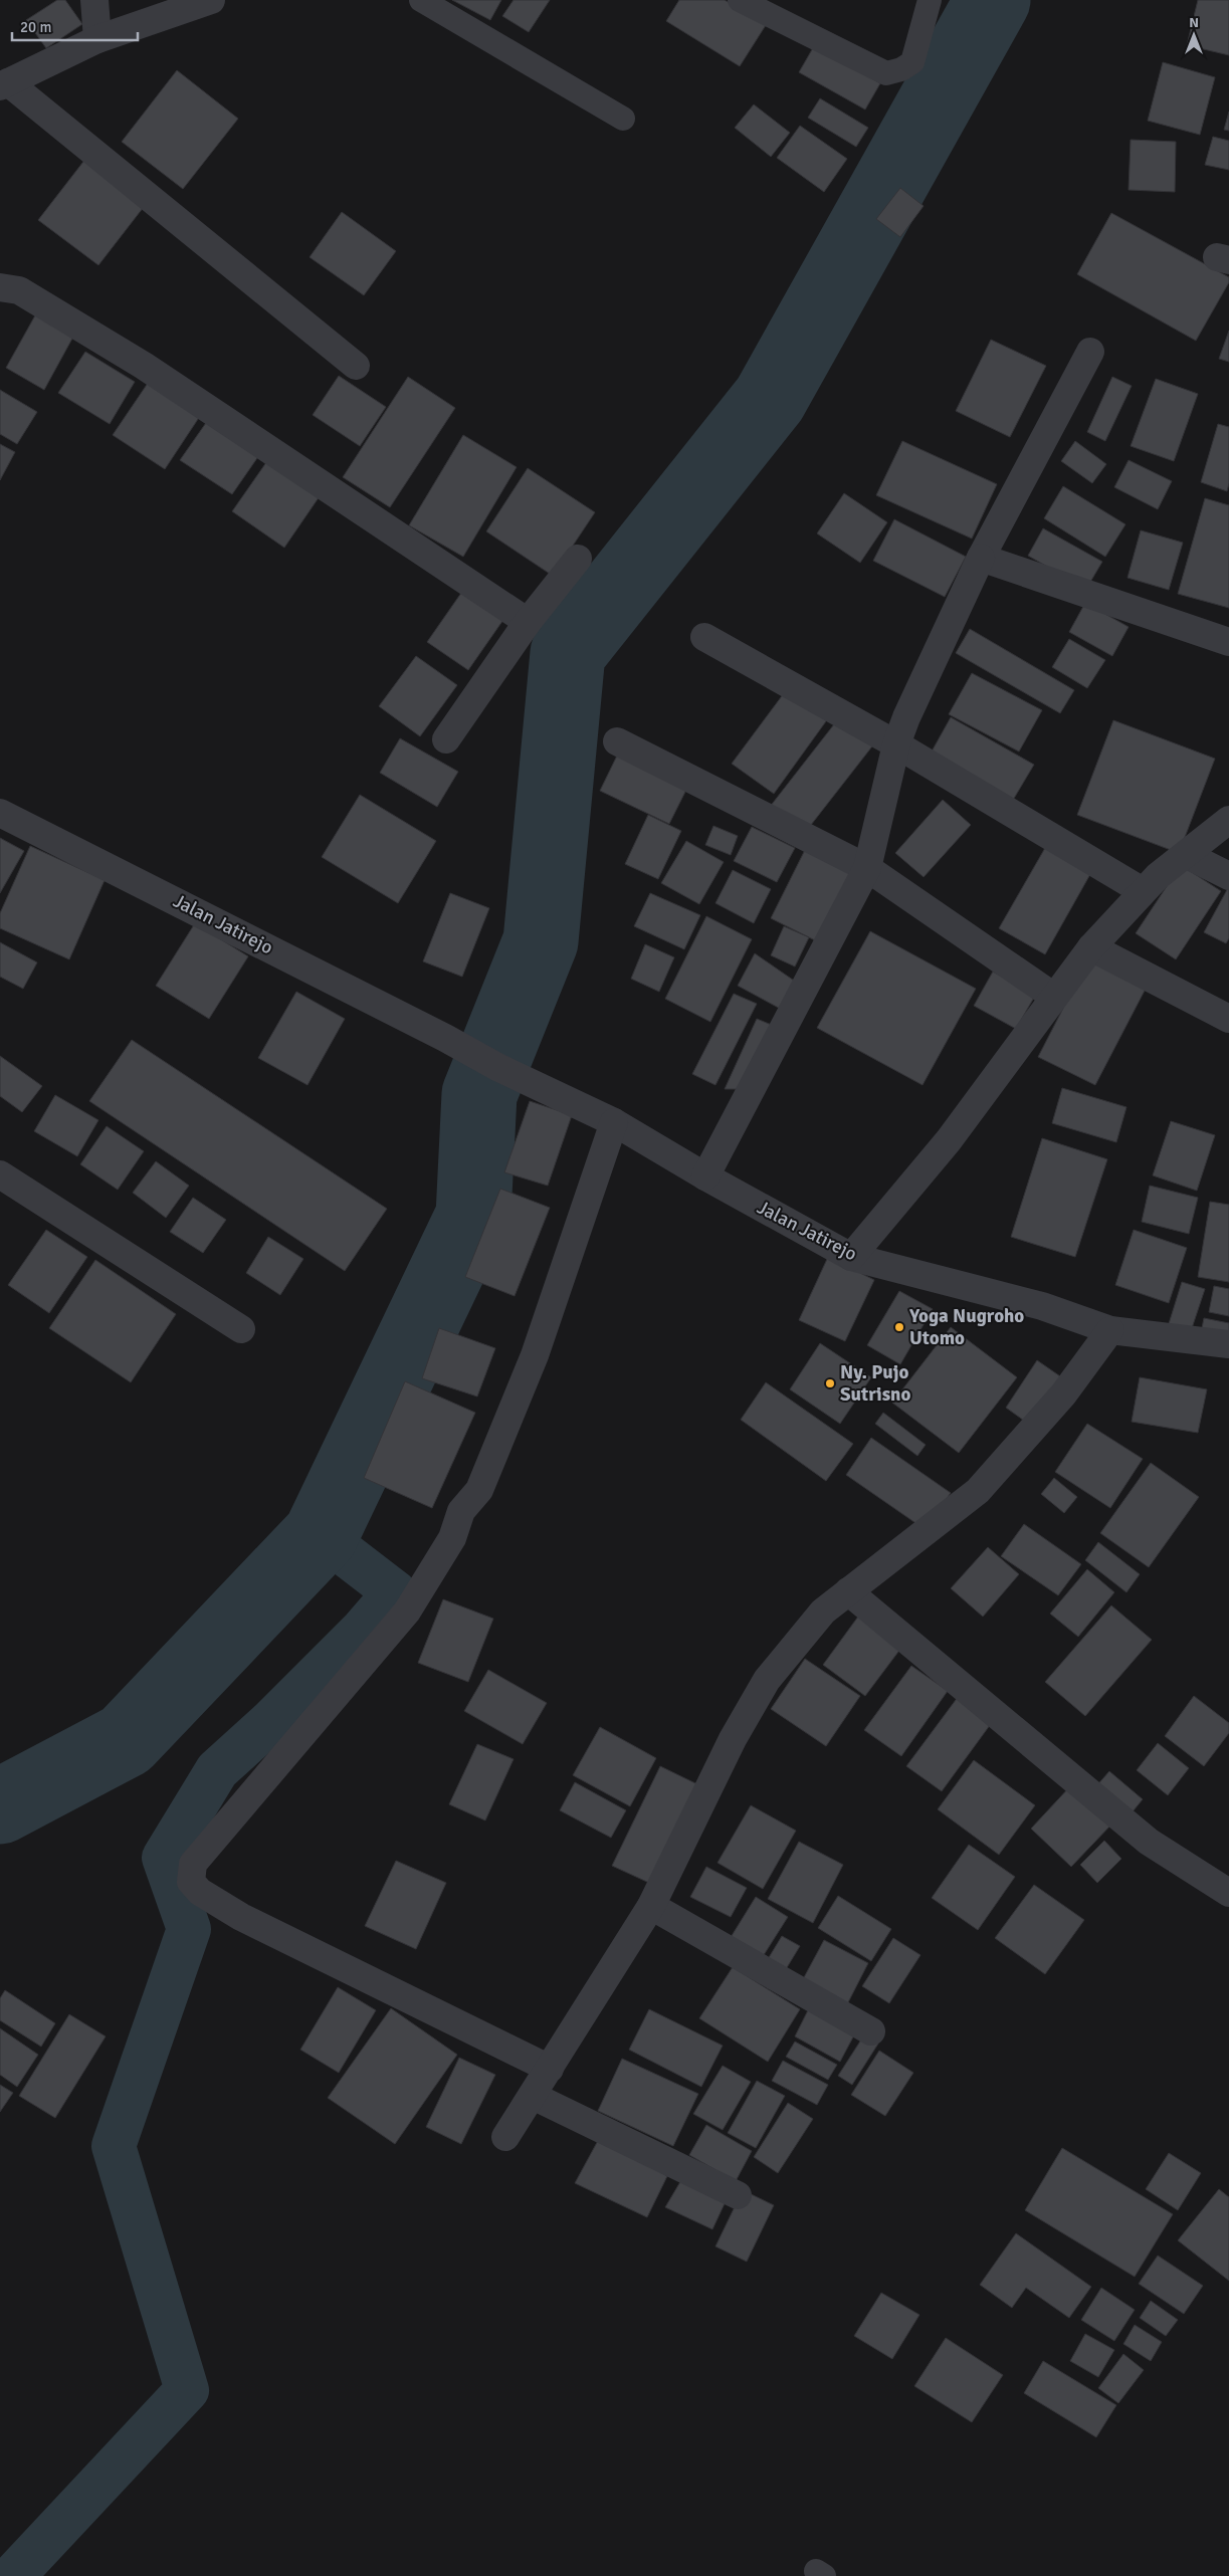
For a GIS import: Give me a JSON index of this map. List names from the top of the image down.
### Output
{
  "streets": {
    "street": ["Jalan Jatirejo"]
  },
  "places": ["Yoga Nugroho Utomo", "Ny. Pujo Sutrisno"],
  "scale_bar": "20 m",
  "north": "top"
}
